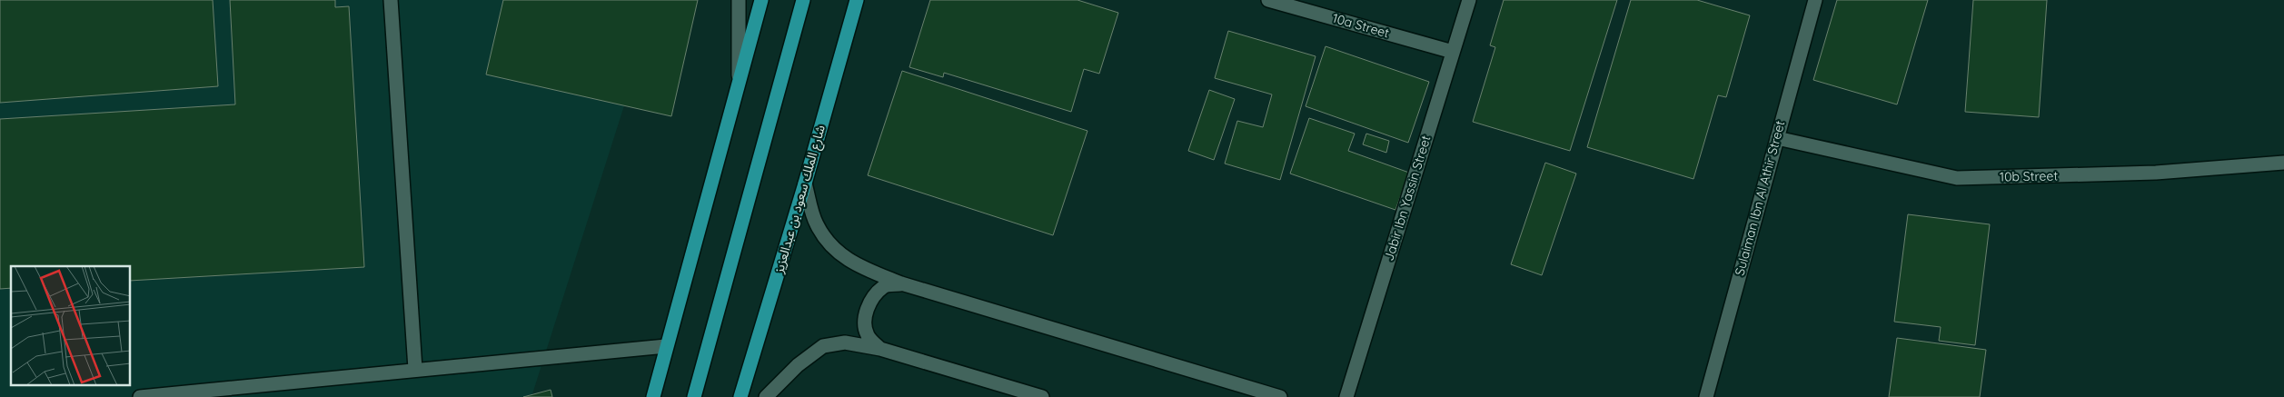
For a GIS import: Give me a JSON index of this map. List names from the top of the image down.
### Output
{
  "streets": {
    "main road": ["شارع الملك سعود بن عبدالعزيز"],
    "street": [
      "10a Street",
      "10b Street",
      "Jabir Ibn Yassin Street",
      "Sulaiman Ibn Al Athir Street"
    ]
  },
  "crossings": [
    ["10a Street", "Jabir Ibn Yassin Street"],
    ["10b Street", "Sulaiman Ibn Al Athir Street"]
  ]
}
